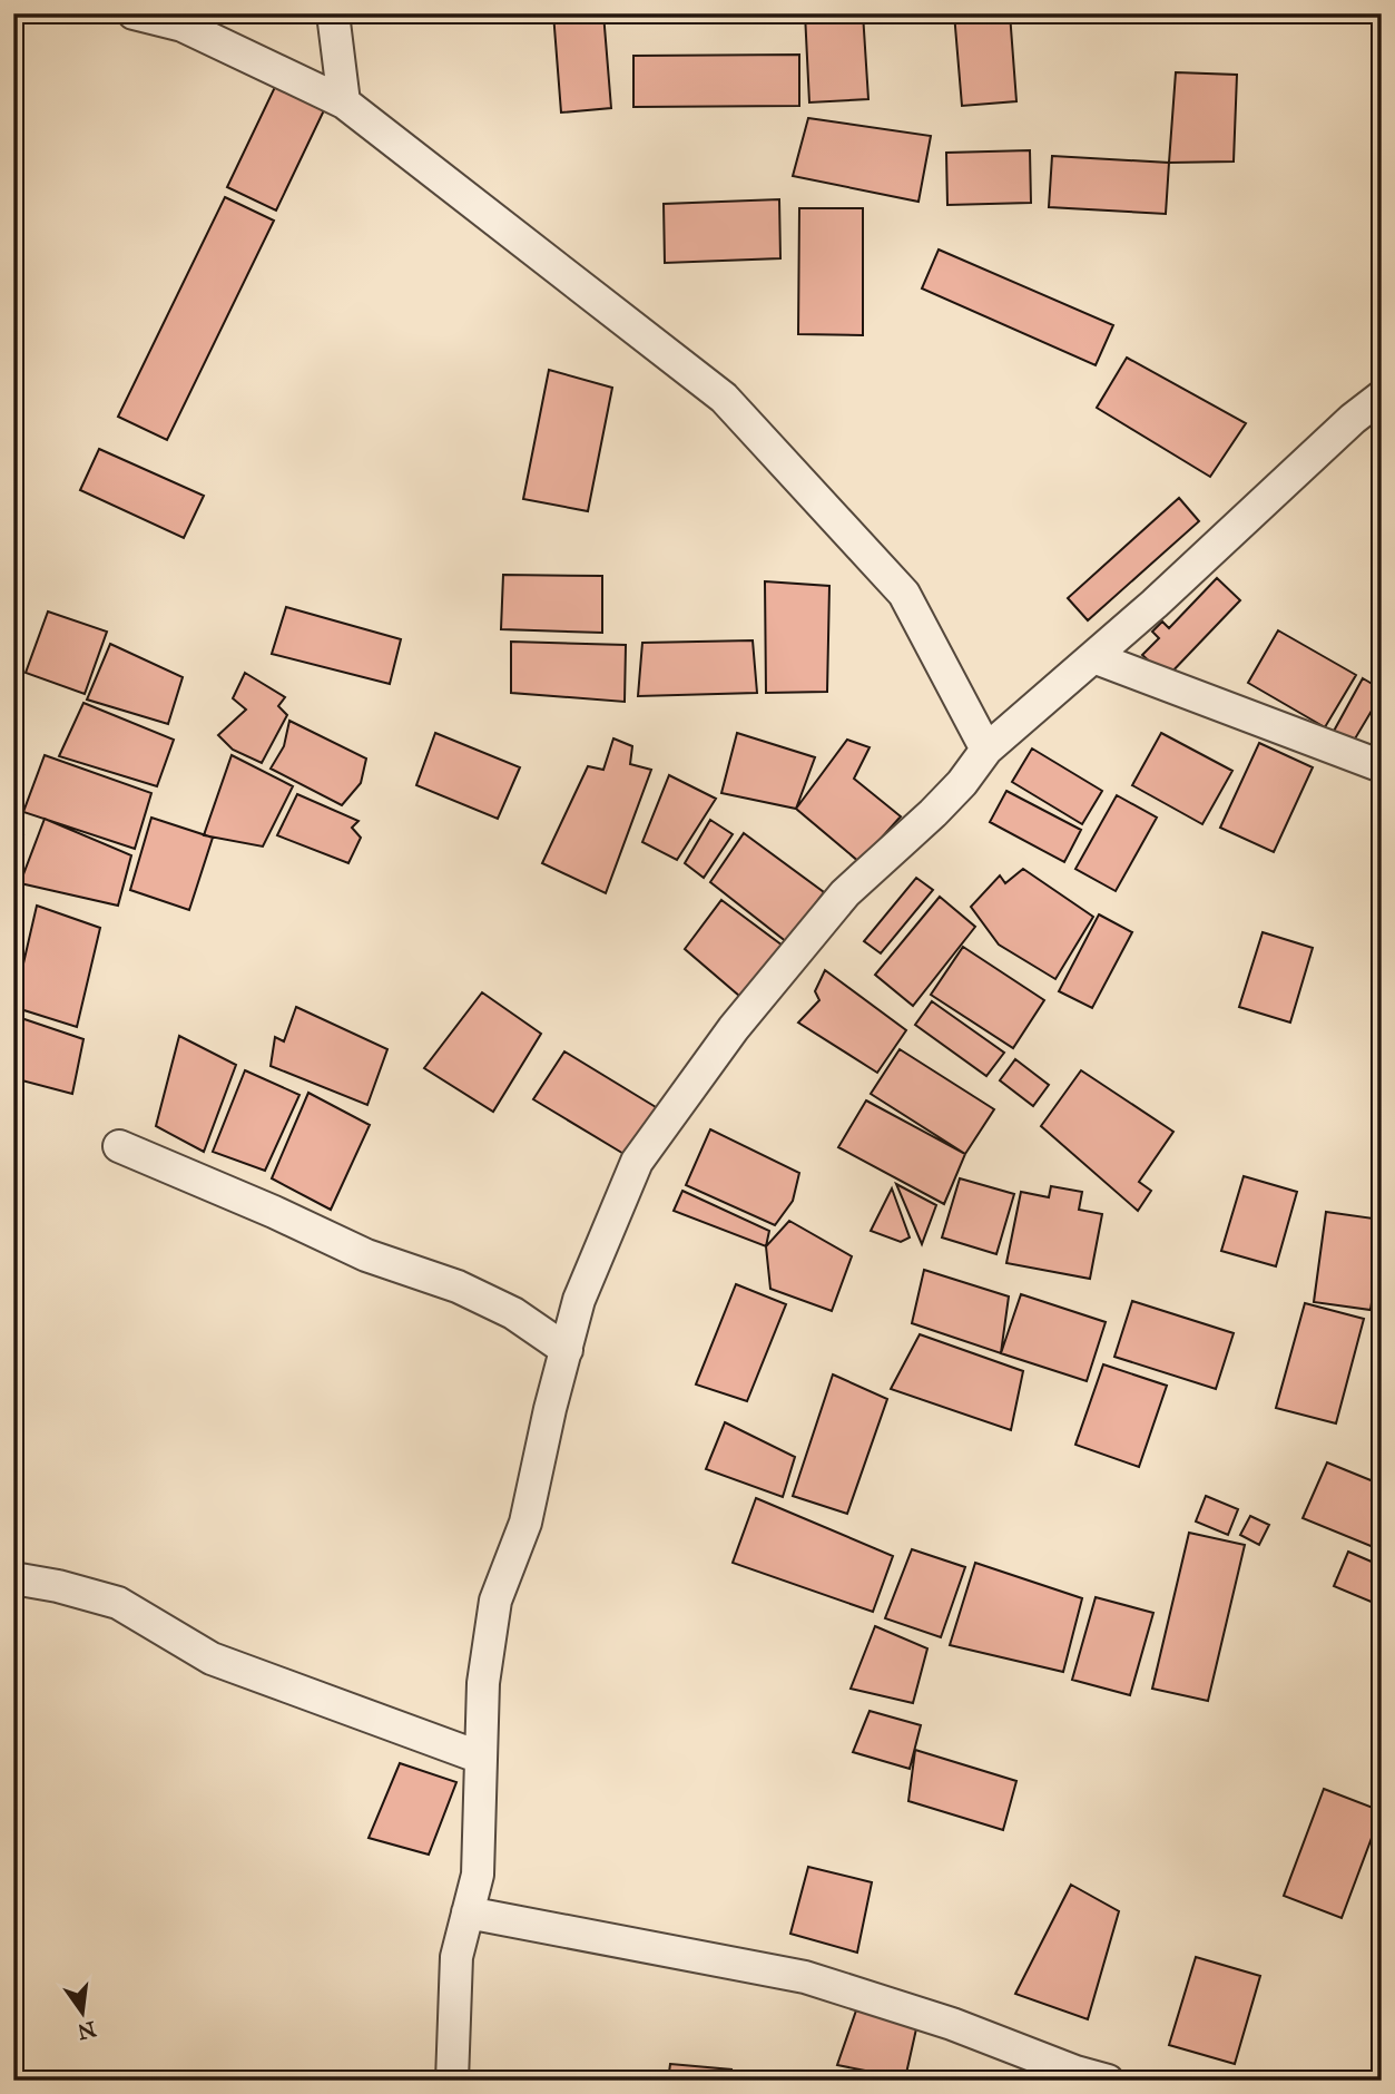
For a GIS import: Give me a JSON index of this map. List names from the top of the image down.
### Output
{
  "north": "bottom"
}
